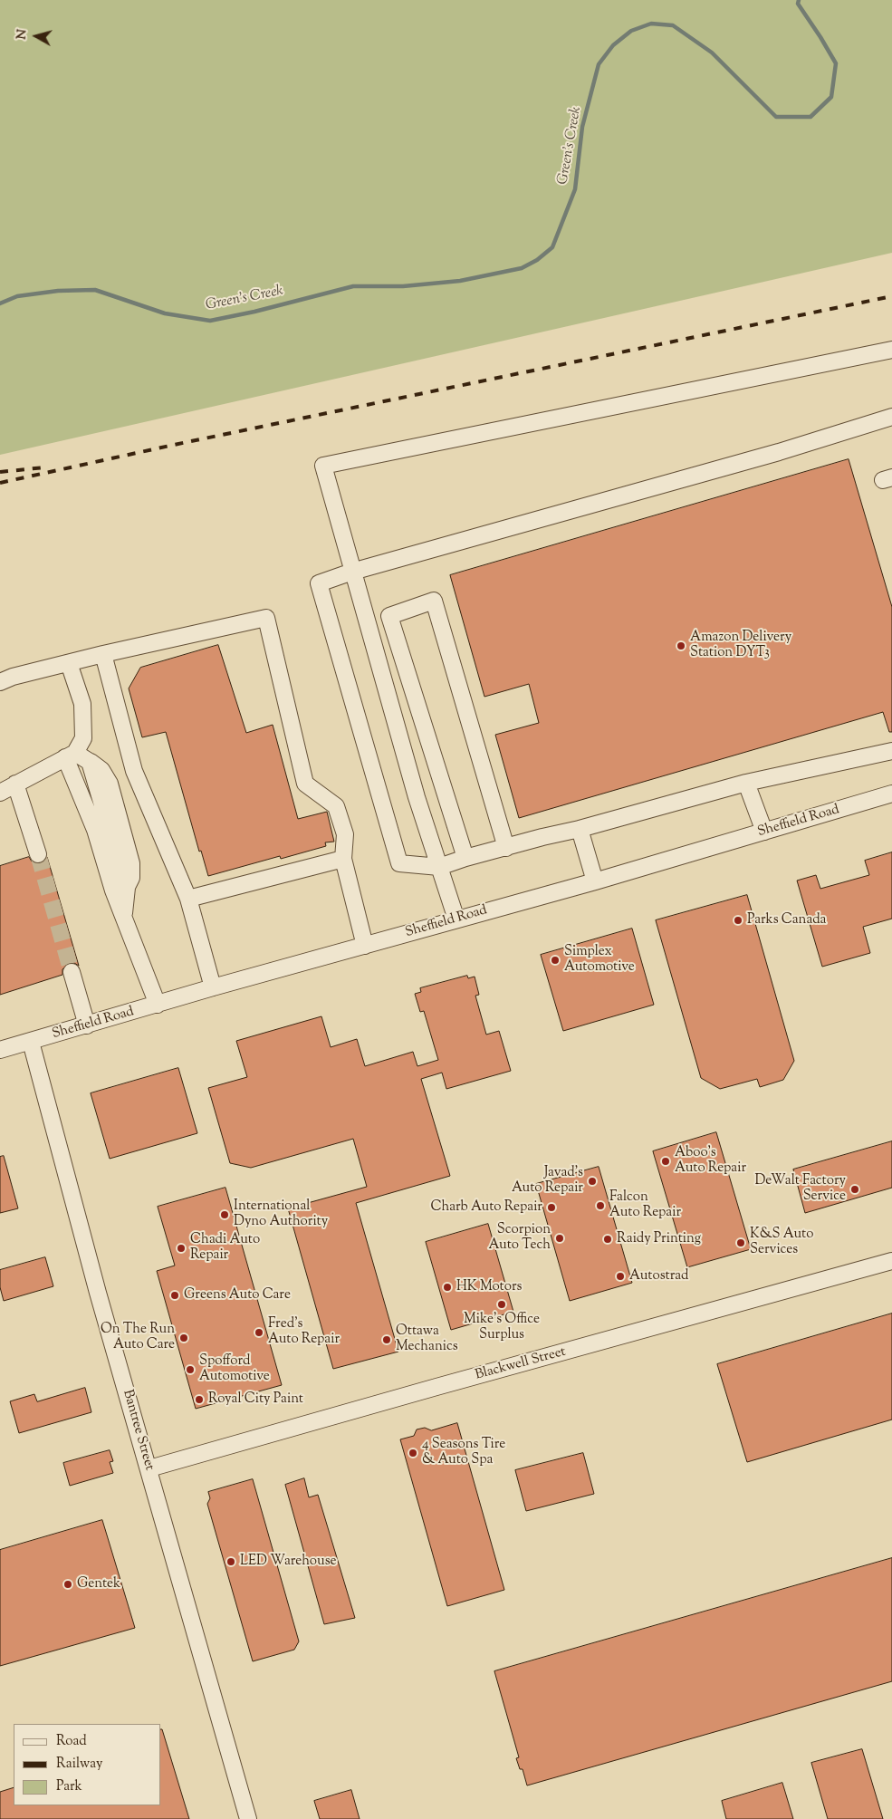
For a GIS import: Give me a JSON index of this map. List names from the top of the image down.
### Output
{
  "streets": {
    "street": ["Sheffield Road", "Blackwell Street", "Bantree Street"]
  },
  "crossings": [
    ["Sheffield Road", "Bantree Street"],
    ["Blackwell Street", "Bantree Street"]
  ],
  "water": ["Green's Creek"],
  "places": [
    "Amazon Delivery Station DYT3",
    "Parks Canada",
    "Simplex Automotive",
    "Aboo's Auto Repair",
    "Javad's Auto Repair",
    "DeWalt Factory Service",
    "Falcon Auto Repair",
    "Charb Auto Repair",
    "International Dyno Authority",
    "Scorpion Auto Tech",
    "Raidy Printing",
    "K&S Auto Services",
    "Chadi Auto Repair",
    "Autostrad",
    "HK Motors",
    "Greens Auto Care",
    "Mike's Office Surplus",
    "Fred's Auto Repair",
    "On The Run Auto Care",
    "Ottawa Mechanics",
    "Spofford Automotive",
    "Royal City Paint",
    "4 Seasons Tire & Auto Spa",
    "LED Warehouse",
    "Gentek"
  ],
  "legend": ["Road", "Railway", "Park"],
  "north": "left"
}
